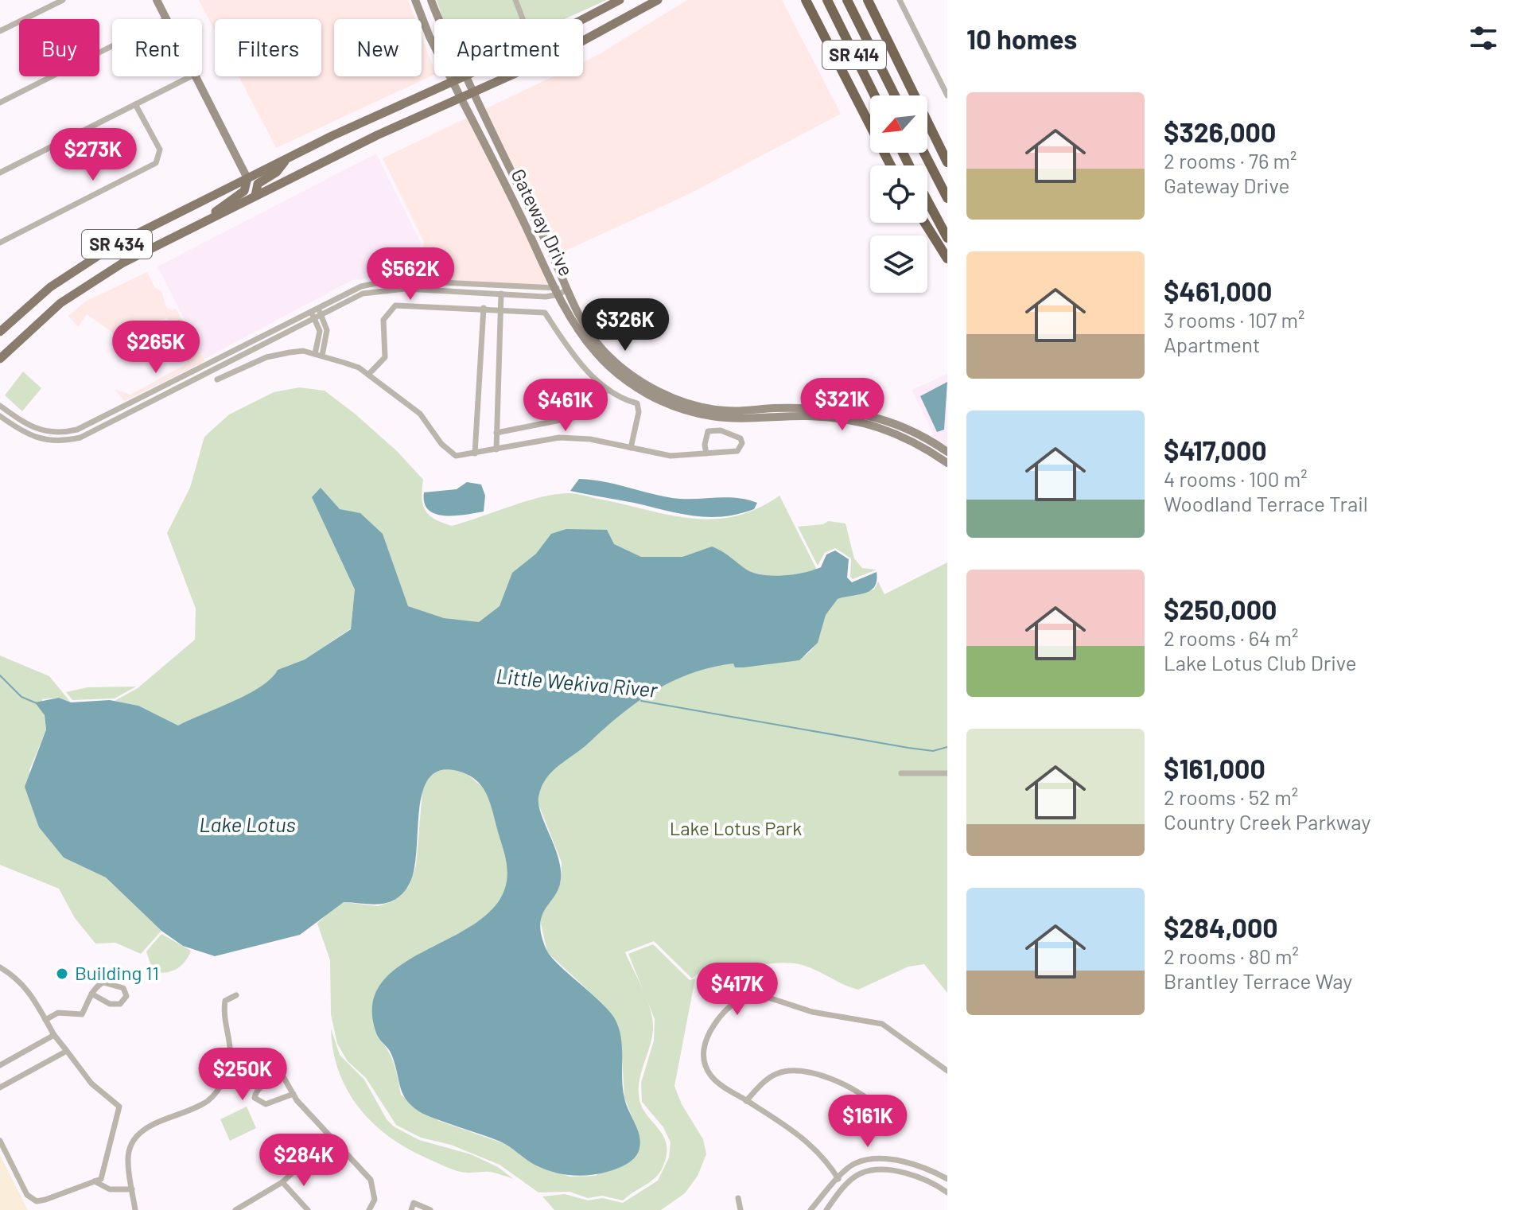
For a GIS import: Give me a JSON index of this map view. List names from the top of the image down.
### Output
{
  "streets": {
    "highway": ["SR 414"],
    "main road": ["SR 434"],
    "street": ["Gateway Drive"]
  },
  "crossings": [
    ["Gateway Drive", "SR 434"]
  ],
  "water": ["Little Wekiva River", "Lake Lotus"],
  "parks": ["Lake Lotus Park"],
  "places": ["Building 11"],
  "north": "bottom left",
  "page": {
    "heading": "10 homes",
    "chip": [
      "Buy",
      "Rent",
      "Filters",
      "New",
      "Apartment"
    ],
    "list": [
      {
        "name": "$326,000",
        "note": "2 rooms · 76 m² · Gateway Drive"
      },
      {
        "name": "$461,000",
        "note": "3 rooms · 107 m² · Apartment"
      },
      {
        "name": "$417,000",
        "note": "4 rooms · 100 m² · Woodland Terrace Trail"
      },
      {
        "name": "$250,000",
        "note": "2 rooms · 64 m² · Lake Lotus Club Drive"
      },
      {
        "name": "$161,000",
        "note": "2 rooms · 52 m² · Country Creek Parkway"
      },
      {
        "name": "$284,000",
        "note": "2 rooms · 80 m² · Brantley Terrace Way"
      }
    ],
    "price": [
      "$273K",
      "$562K",
      "$326K",
      "$265K",
      "$321K",
      "$461K",
      "$417K",
      "$250K",
      "$161K",
      "$284K"
    ]
  }
}
